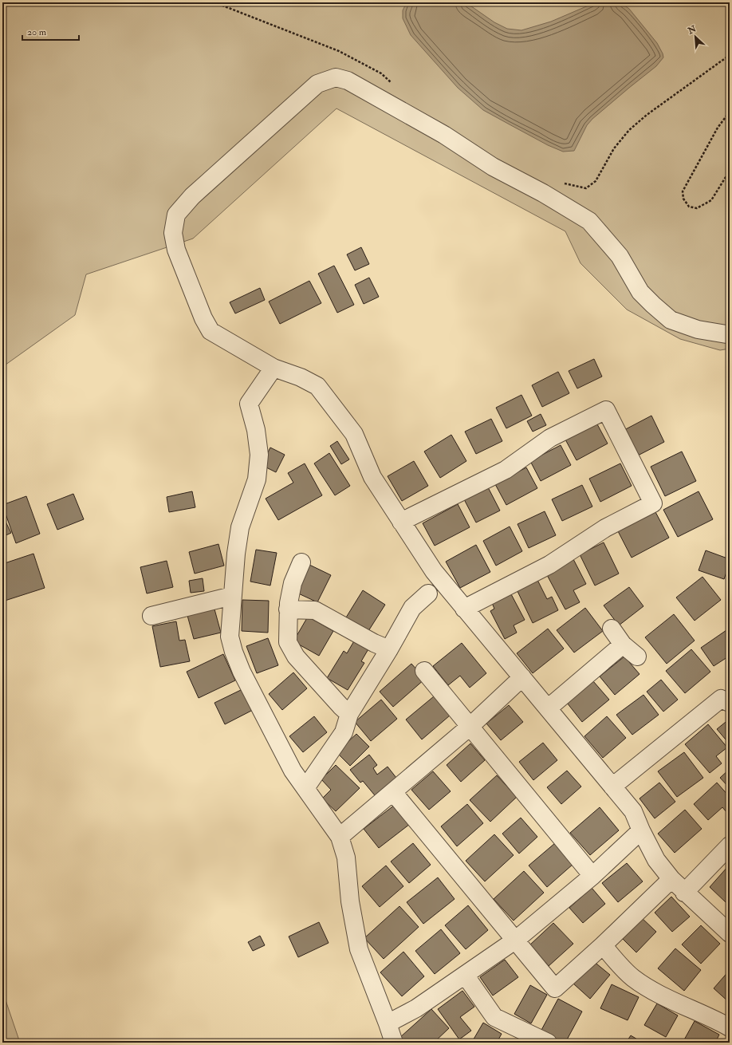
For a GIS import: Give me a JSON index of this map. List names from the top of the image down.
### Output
{
  "scale_bar": "20 m",
  "north": "top left"
}
